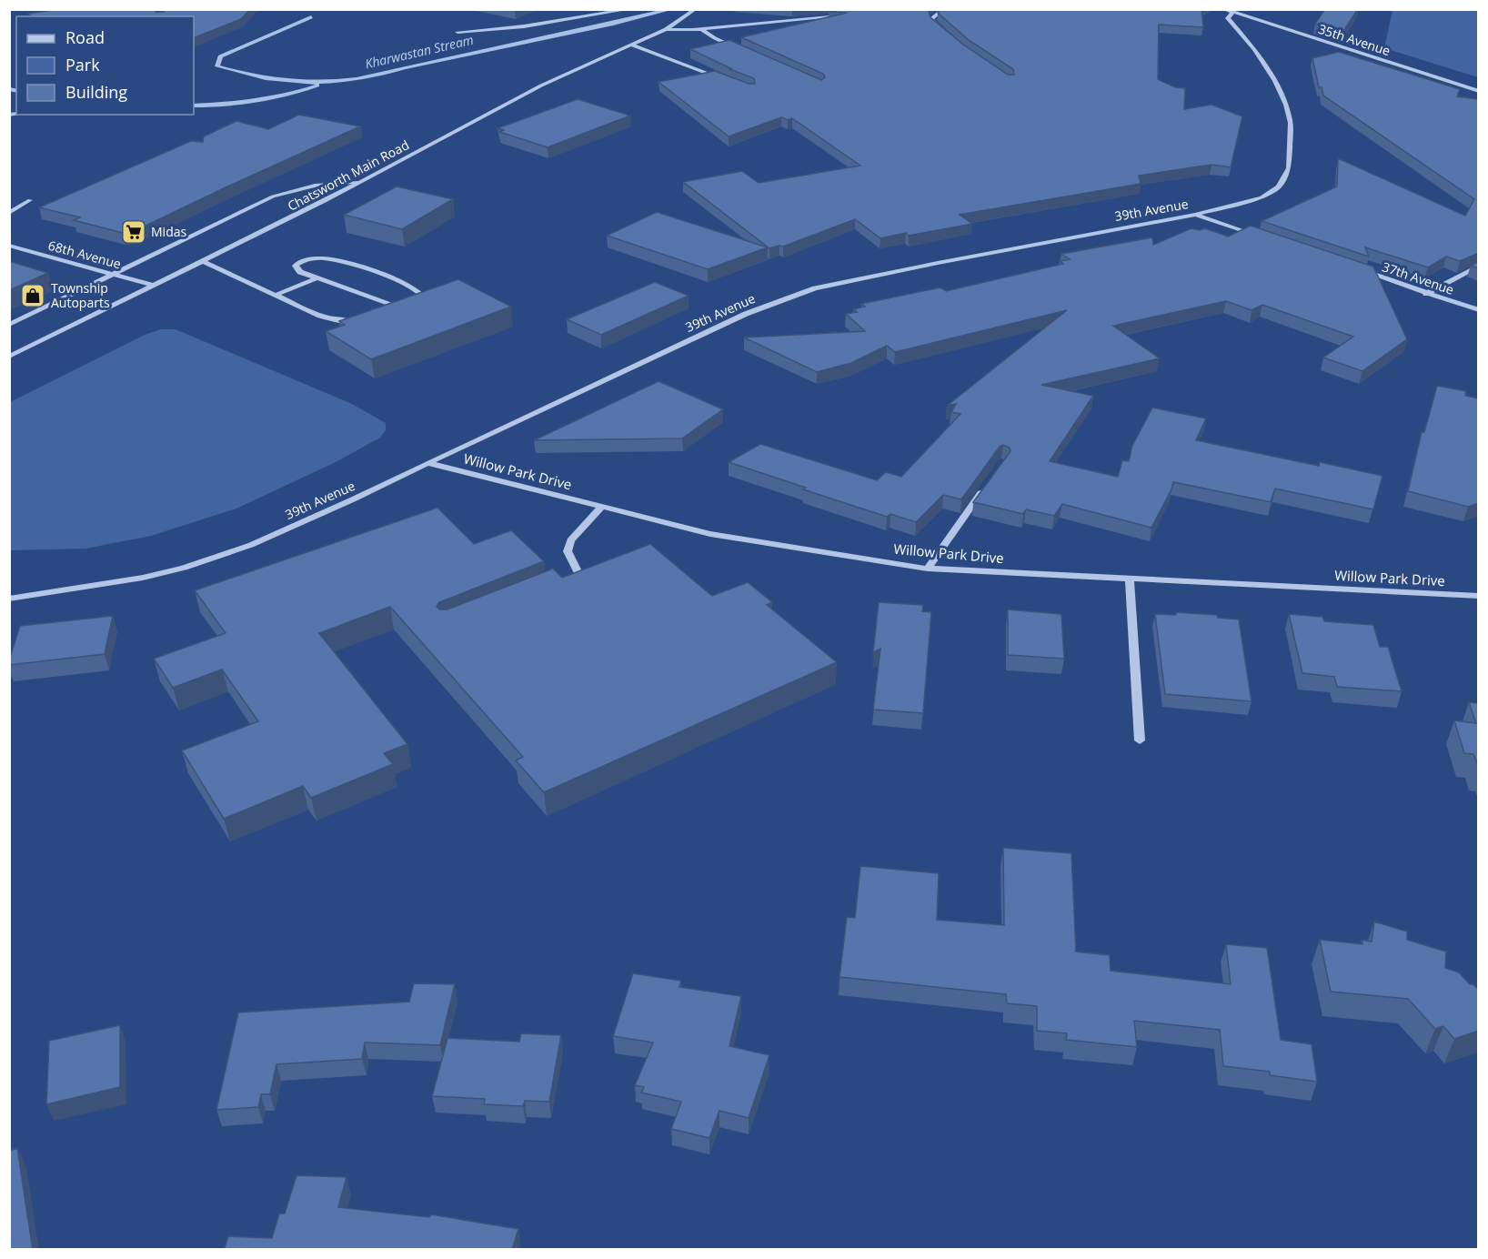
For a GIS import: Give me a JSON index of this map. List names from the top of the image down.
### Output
{
  "streets": {
    "street": [
      "35th Avenue",
      "Chatsworth Main Road",
      "39th Avenue",
      "68th Avenue",
      "37th Avenue",
      "Willow Park Drive"
    ]
  },
  "crossings": [
    ["35th Avenue", "39th Avenue"],
    ["Chatsworth Main Road", "68th Avenue"],
    ["39th Avenue", "Willow Park Drive"]
  ],
  "water": ["Kharwastan Stream"],
  "places": {
    "supermarket": ["Midas"],
    "shop": ["Township Autoparts"]
  },
  "legend": ["Road", "Park", "Building"]
}
